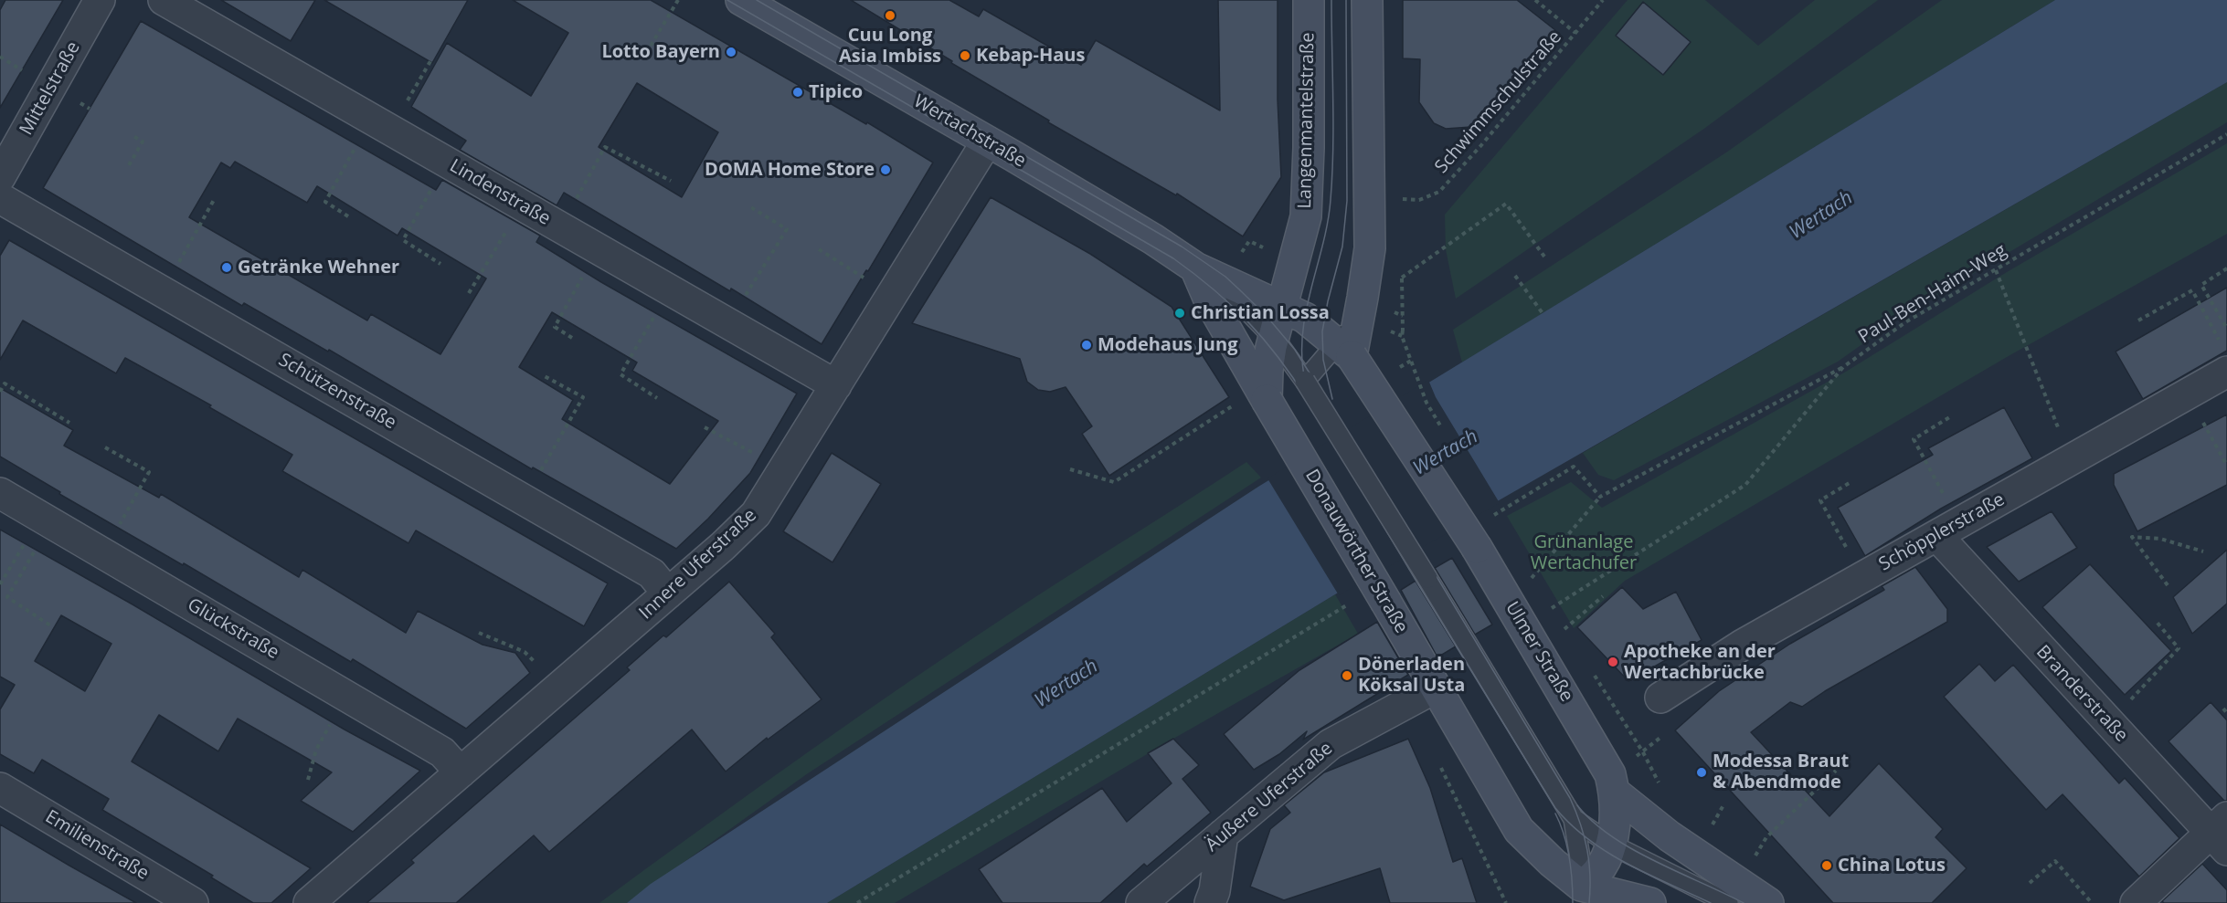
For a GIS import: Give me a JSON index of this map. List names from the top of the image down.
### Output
{
  "streets": {
    "main road": [
      "Langenmantelstraße",
      "Wertachstraße",
      "Donauwörther Straße",
      "Ulmer Straße"
    ],
    "street": [
      "Mittelstraße",
      "Lindenstraße",
      "Schützenstraße",
      "Schöpplerstraße",
      "Innere Uferstraße",
      "Glückstraße",
      "Branderstraße",
      "Äußere Uferstraße",
      "Emilienstraße"
    ],
    "path": ["Schwimmschulstraße", "Paul-Ben-Haim-Weg"]
  },
  "crossings": [
    ["Langenmantelstraße", "Wertachstraße"],
    ["Langenmantelstraße", "Donauwörther Straße"],
    ["Wertachstraße", "Innere Uferstraße"],
    ["Wertachstraße", "Ulmer Straße"],
    ["Lindenstraße", "Innere Uferstraße"],
    ["Paul-Ben-Haim-Weg", "Ulmer Straße"],
    ["Schützenstraße", "Innere Uferstraße"],
    ["Schöpplerstraße", "Branderstraße"],
    ["Donauwörther Straße", "Äußere Uferstraße"],
    ["Innere Uferstraße", "Glückstraße"]
  ],
  "water": ["Wertach"],
  "parks": ["Grünanlage Wertachufer"],
  "places": [
    "Cuu Long Asia Imbiss",
    "Lotto Bayern",
    "Kebap-Haus",
    "Tipico",
    "DOMA Home Store",
    "Getränke Wehner",
    "Christian Lossa",
    "Modehaus Jung",
    "Apotheke an der Wertachbrücke",
    "Dönerladen Köksal Usta",
    "Modessa Braut & Abendmode",
    "China Lotus"
  ]
}
